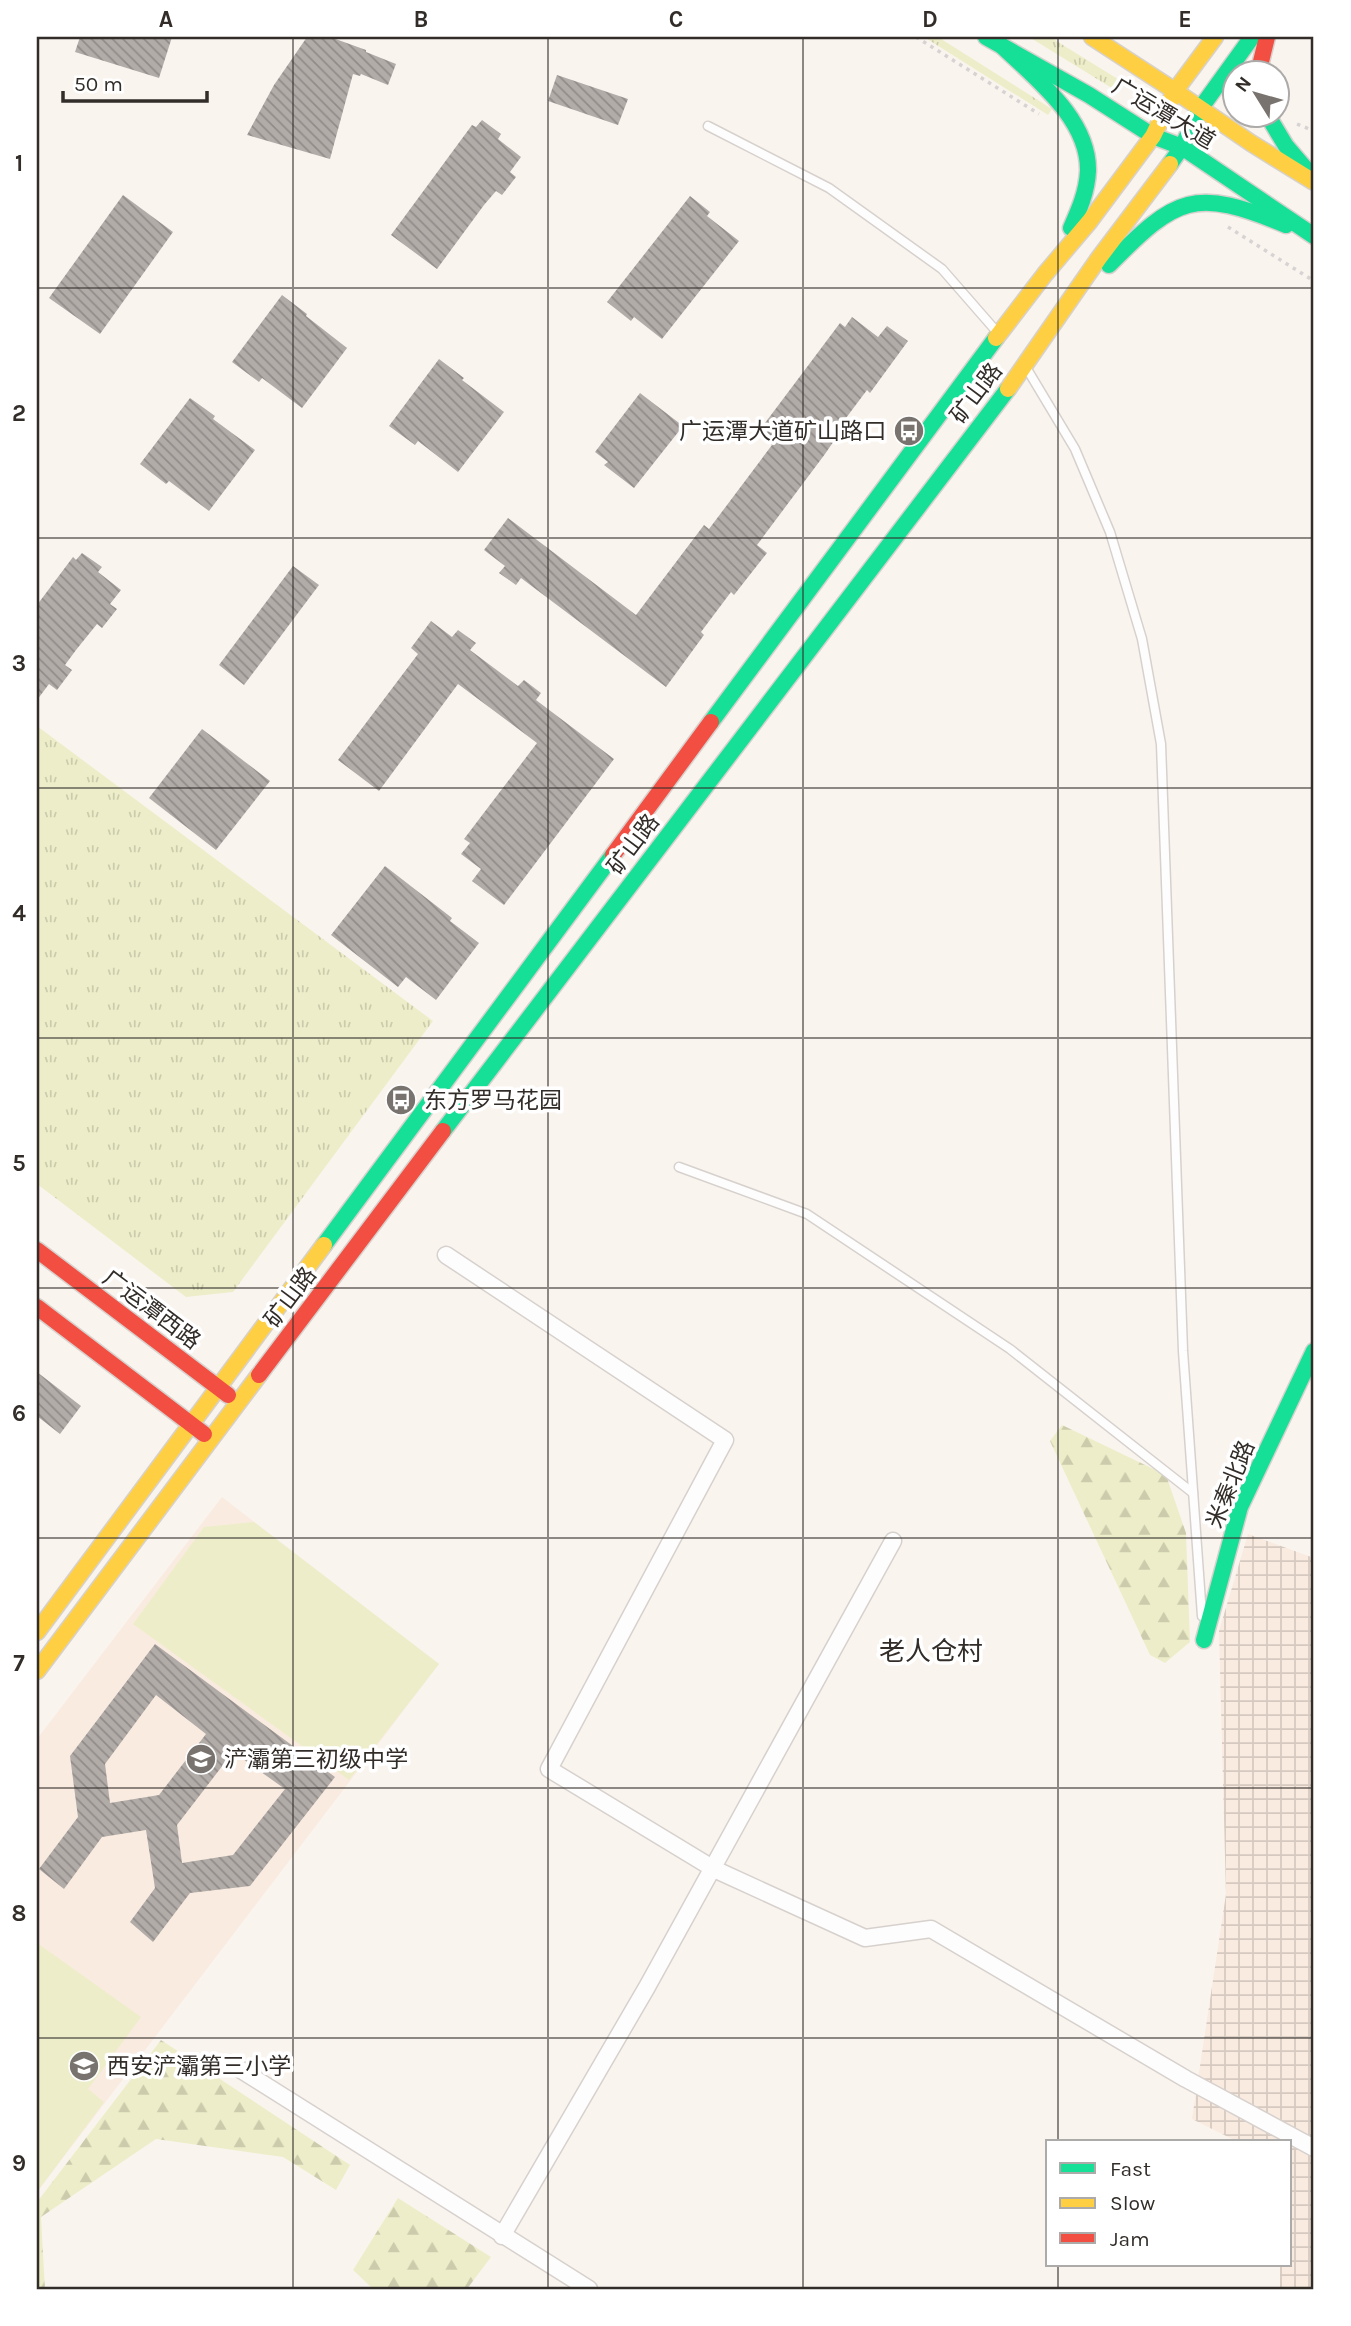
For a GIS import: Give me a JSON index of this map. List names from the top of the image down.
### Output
{
  "streets": {
    "main road": [
      "广运潭大道",
      "矿山路",
      "广运潭西路",
      "米秦北路"
    ]
  },
  "crossings": [
    ["广运潭大道", "矿山路"],
    ["矿山路", "广运潭西路"]
  ],
  "districts": ["老人仓村"],
  "places": {
    "bus stop": ["广运潭大道矿山路口", "东方罗马花园"],
    "school or university": ["浐灞第三初级中学", "西安浐灞第三小学"]
  },
  "legend": ["Fast", "Slow", "Jam"],
  "scale_bar": "50 m",
  "north": "top left",
  "grid": {
    "columns": [
      "A",
      "B",
      "C",
      "D",
      "E"
    ],
    "rows": [
      "1",
      "2",
      "3",
      "4",
      "5",
      "6",
      "7",
      "8",
      "9"
    ]
  }
}
